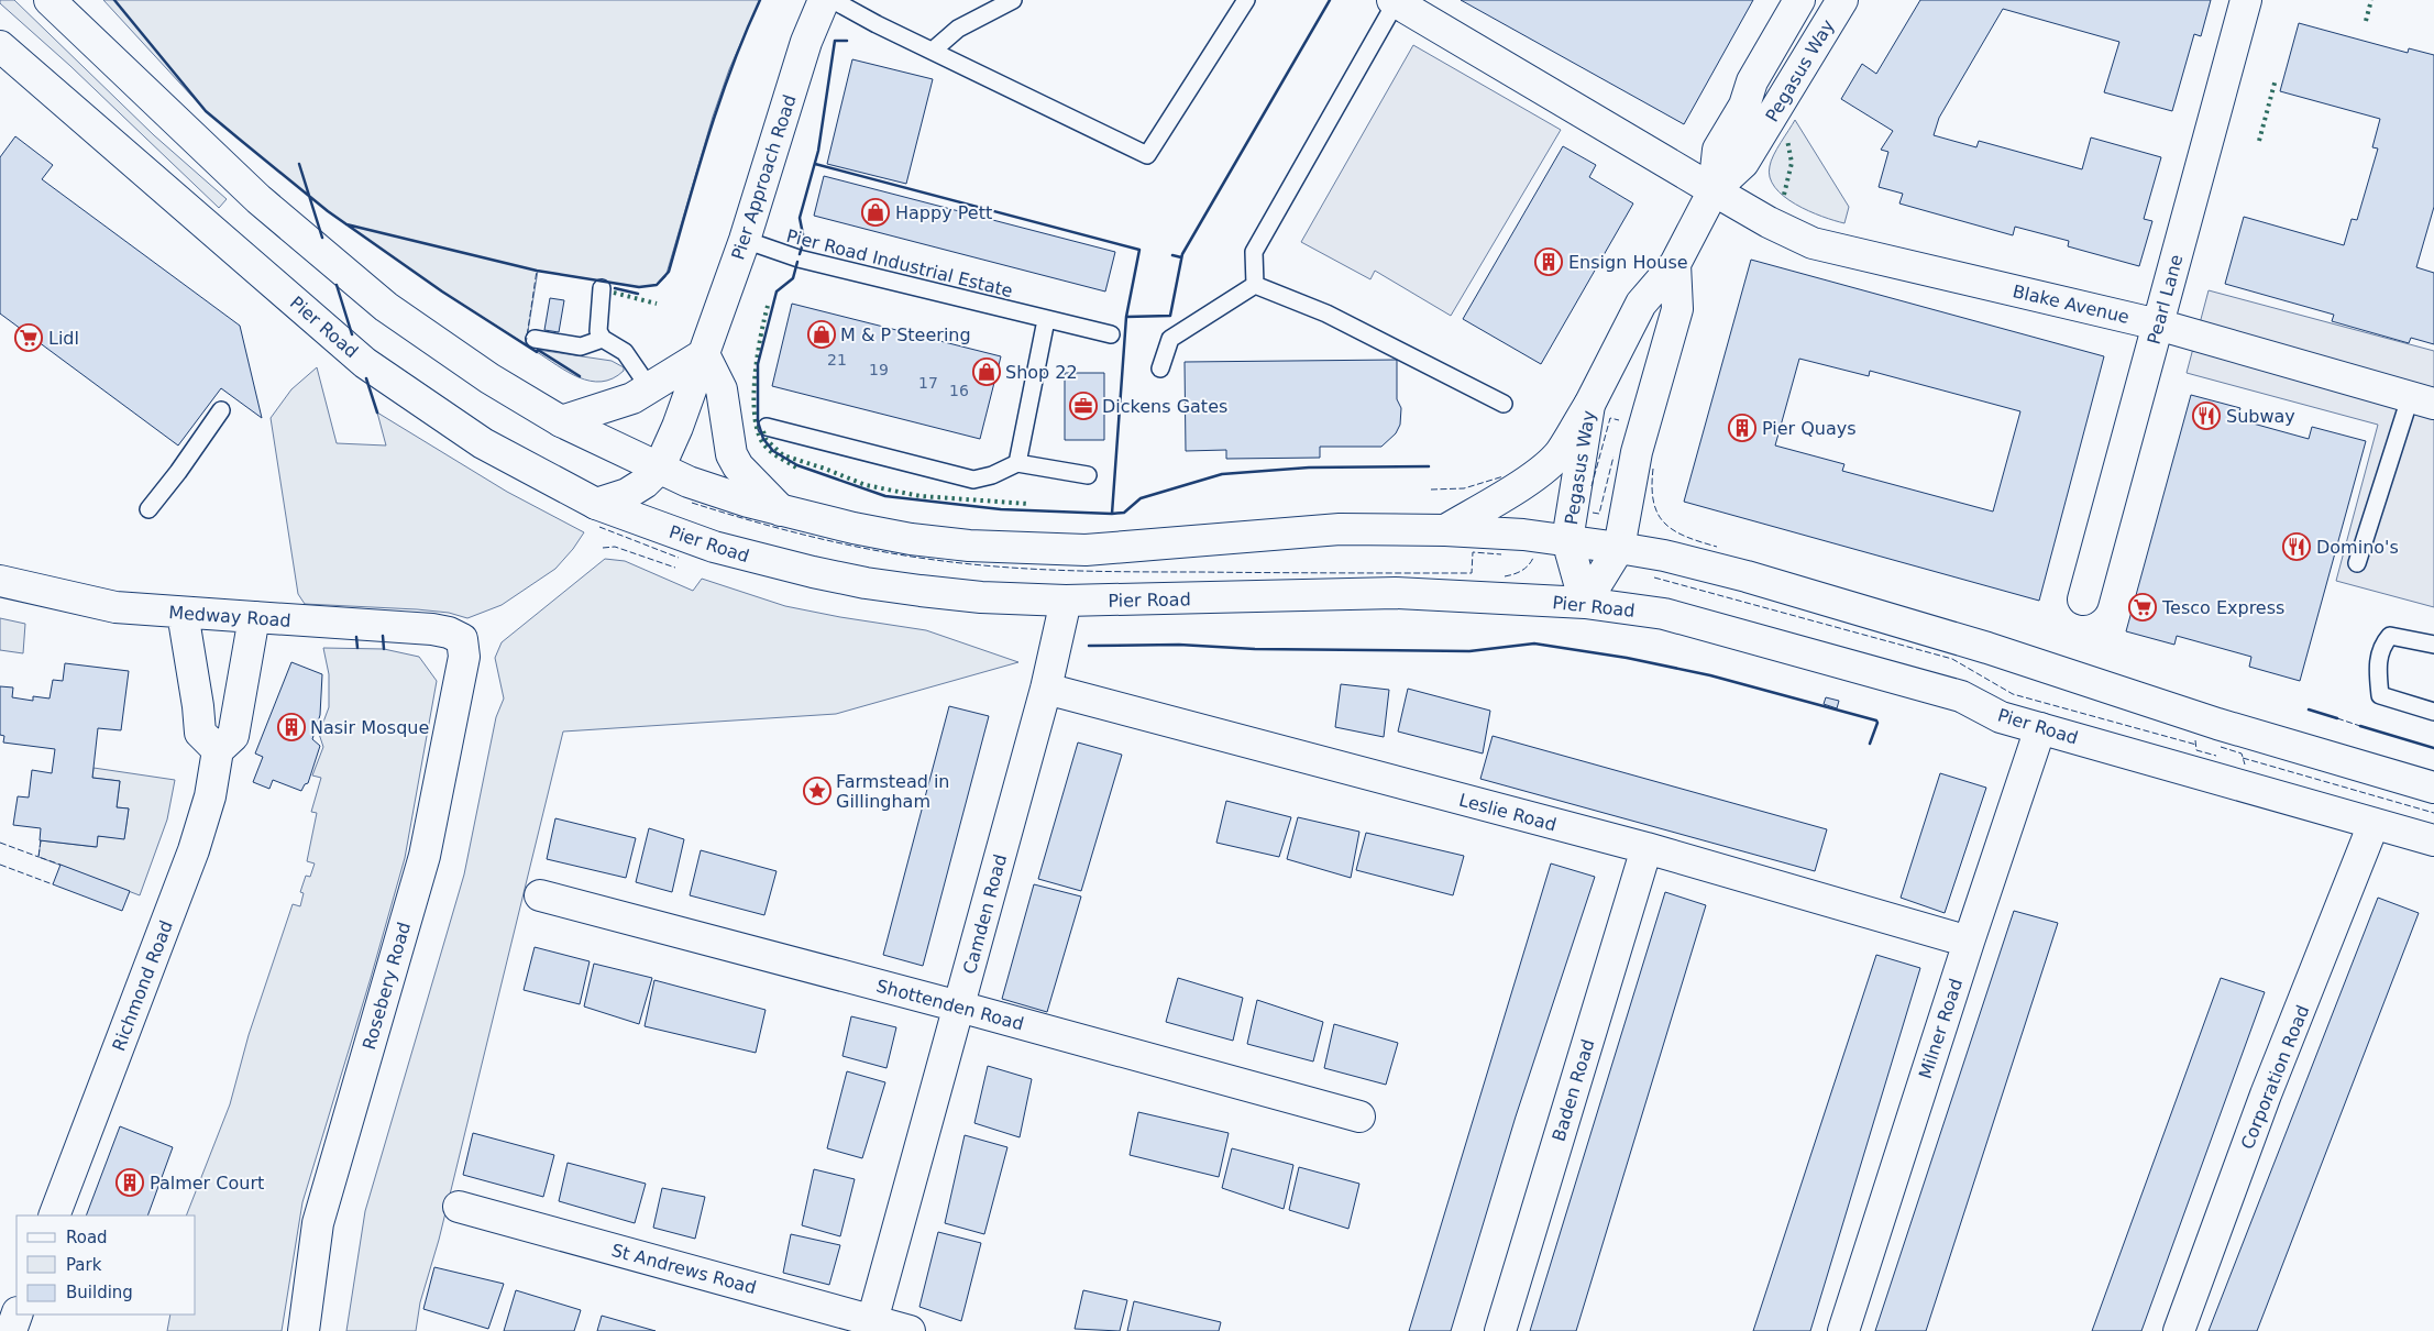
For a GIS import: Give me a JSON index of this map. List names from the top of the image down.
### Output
{
  "streets": {
    "street": [
      "Pegasus Way",
      "Pier Approach Road",
      "Pearl Lane",
      "Blake Avenue",
      "Pier Road",
      "Medway Road",
      "Leslie Road",
      "Camden Road",
      "Richmond Road",
      "Rosebery Road",
      "Shottenden Road",
      "Milner Road",
      "Corporation Road",
      "Baden Road",
      "St Andrews Road"
    ],
    "lane": ["Pier Road Industrial Estate"]
  },
  "crossings": [
    ["Pegasus Way", "Blake Avenue"],
    ["Pegasus Way", "Pier Road"],
    ["Pier Approach Road", "Pier Road Industrial Estate"],
    ["Pier Approach Road", "Pier Road"],
    ["Pearl Lane", "Blake Avenue"],
    ["Pier Road", "Camden Road"],
    ["Pier Road", "Milner Road"],
    ["Pier Road", "Corporation Road"],
    ["Medway Road", "Richmond Road"],
    ["Medway Road", "Rosebery Road"],
    ["Leslie Road", "Camden Road"],
    ["Leslie Road", "Milner Road"],
    ["Leslie Road", "Baden Road"],
    ["Camden Road", "Shottenden Road"],
    ["Camden Road", "St Andrews Road"]
  ],
  "places": {
    "shop": ["Happy Pett", "M & P Steering", "Shop 22"],
    "building": [
      "Ensign House",
      "Pier Quays",
      "Nasir Mosque",
      "Palmer Court"
    ],
    "supermarket": ["Lidl", "Tesco Express"],
    "office": ["Dickens Gates"],
    "restaurant": ["Subway", "Domino's"],
    "place": ["Farmstead in Gillingham"]
  },
  "house_numbers": [
    "21",
    "19",
    "17",
    "16"
  ],
  "legend": ["Road", "Park", "Building"]
}
